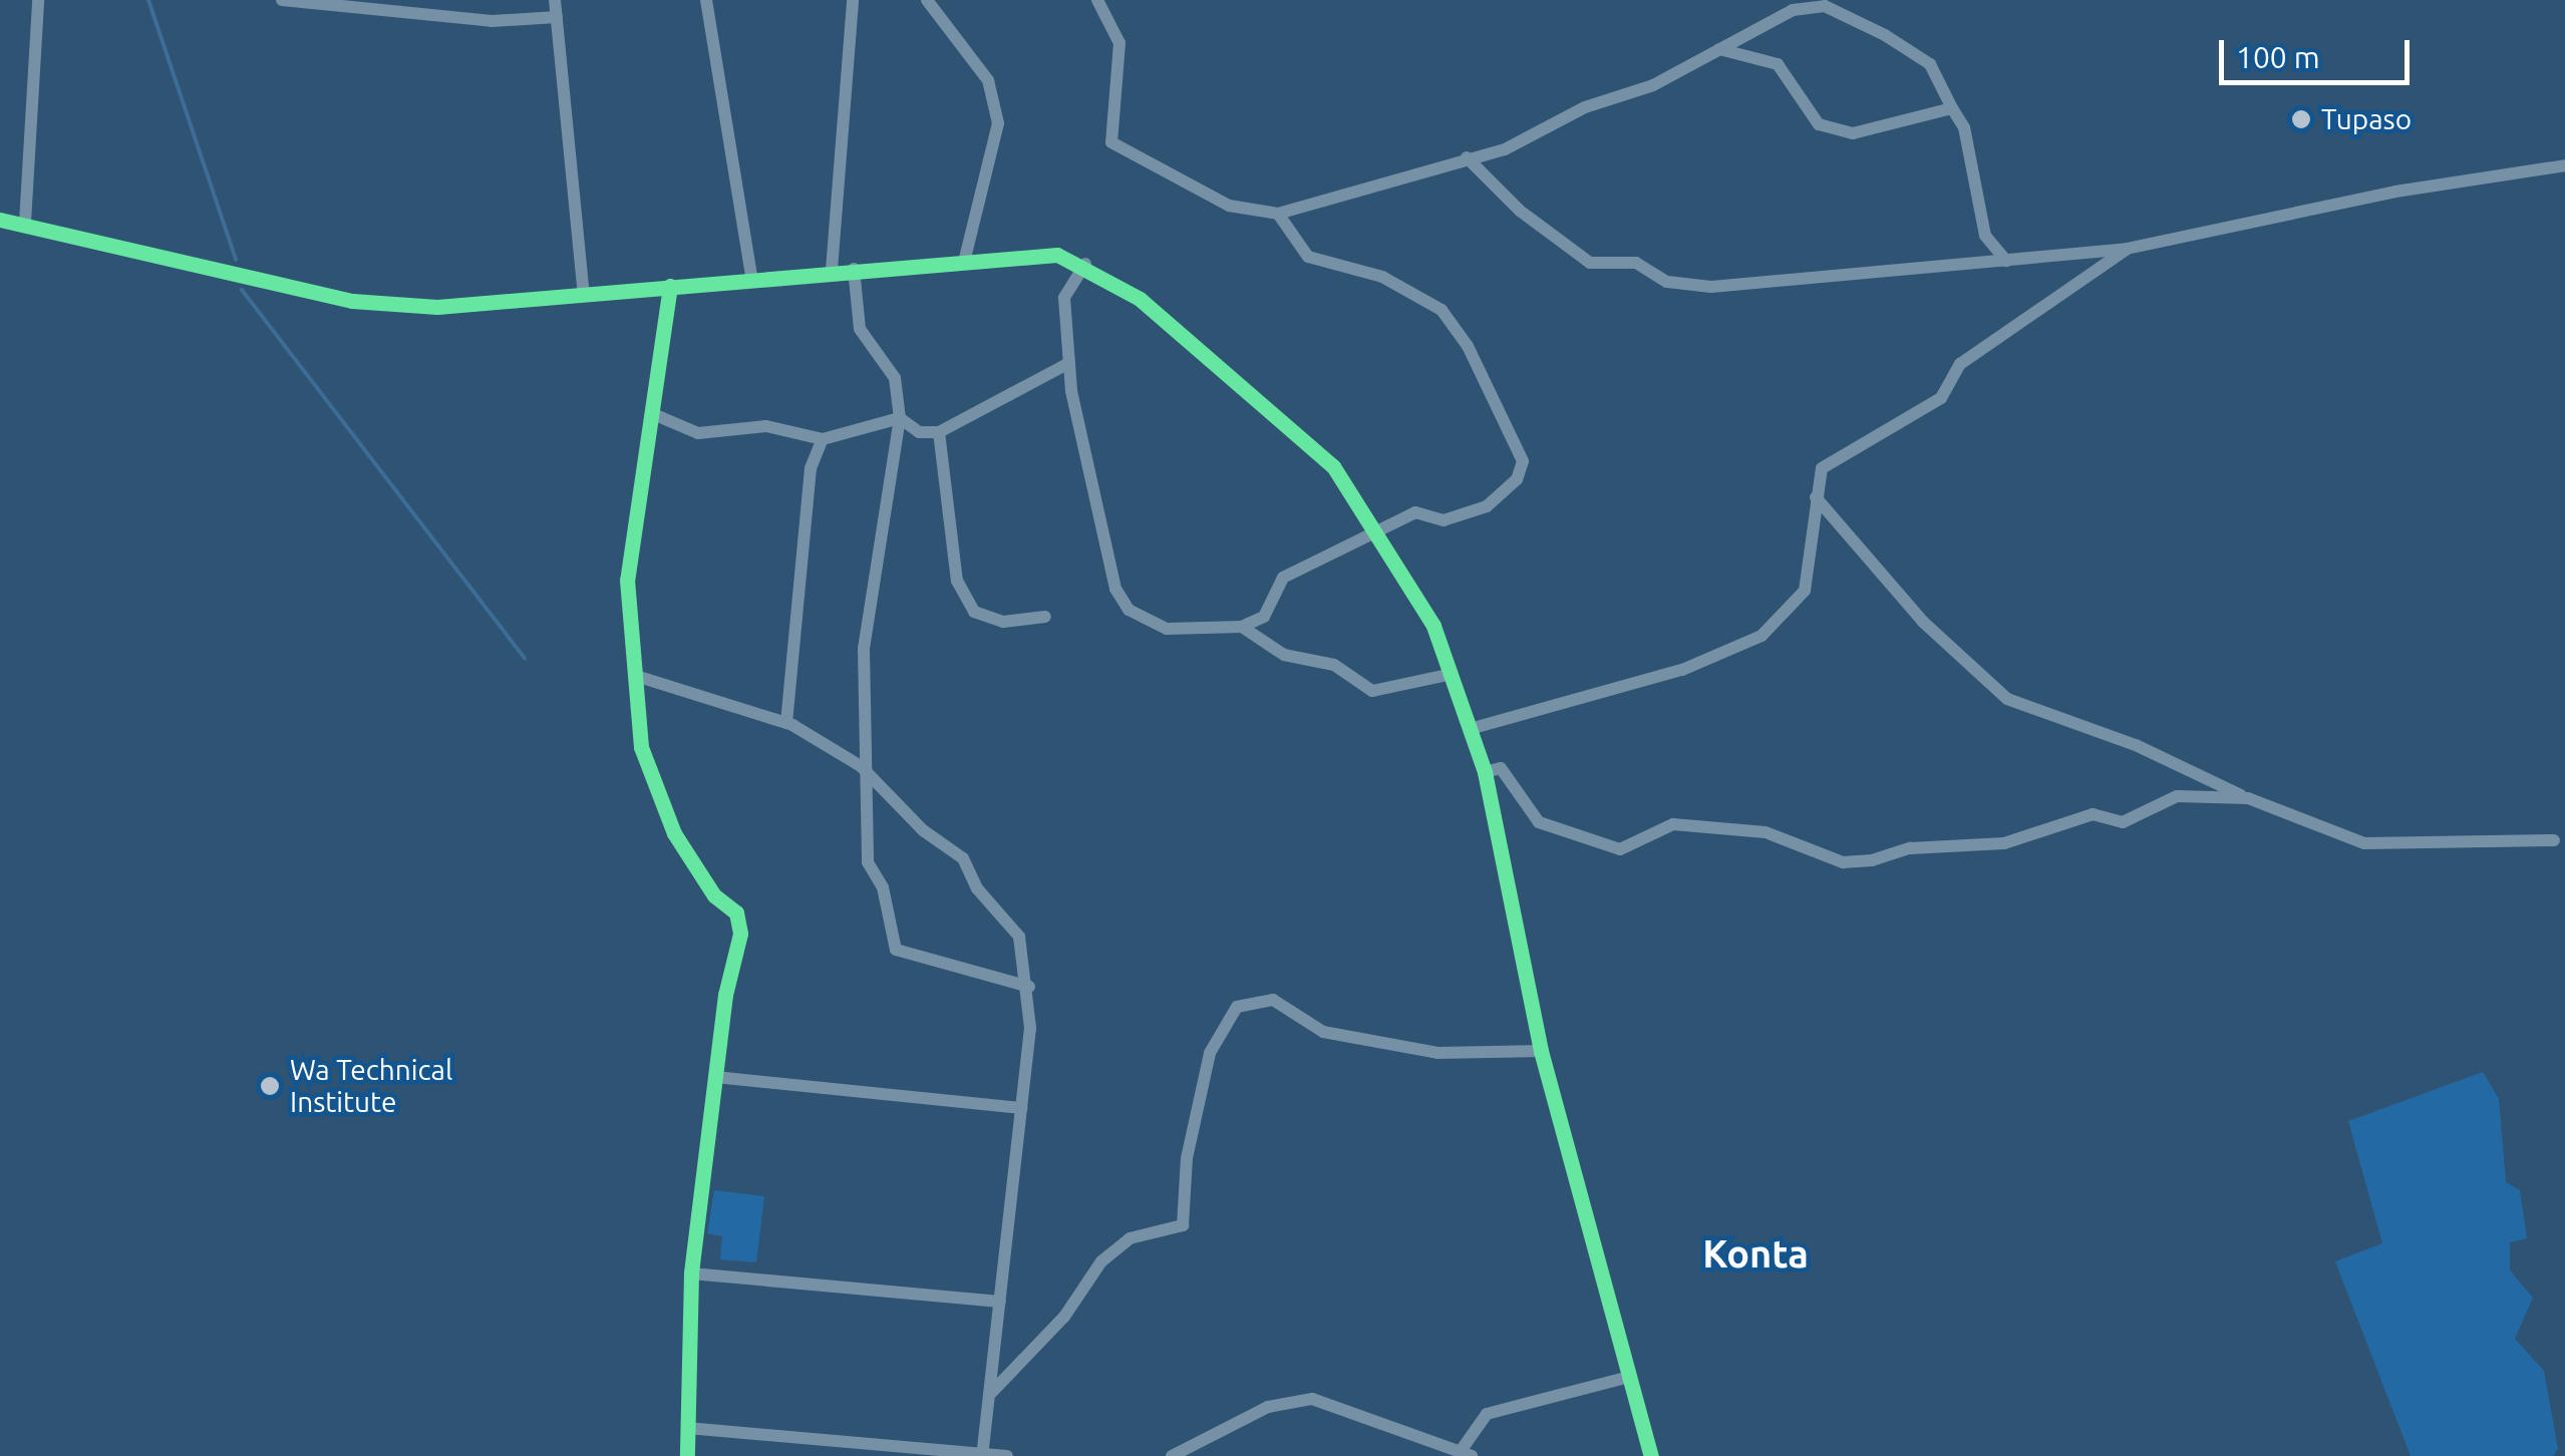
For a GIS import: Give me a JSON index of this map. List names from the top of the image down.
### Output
{
  "districts": ["Konta"],
  "places": ["Tupaso", "Wa Technical Institute"],
  "scale_bar": "100 m"
}
